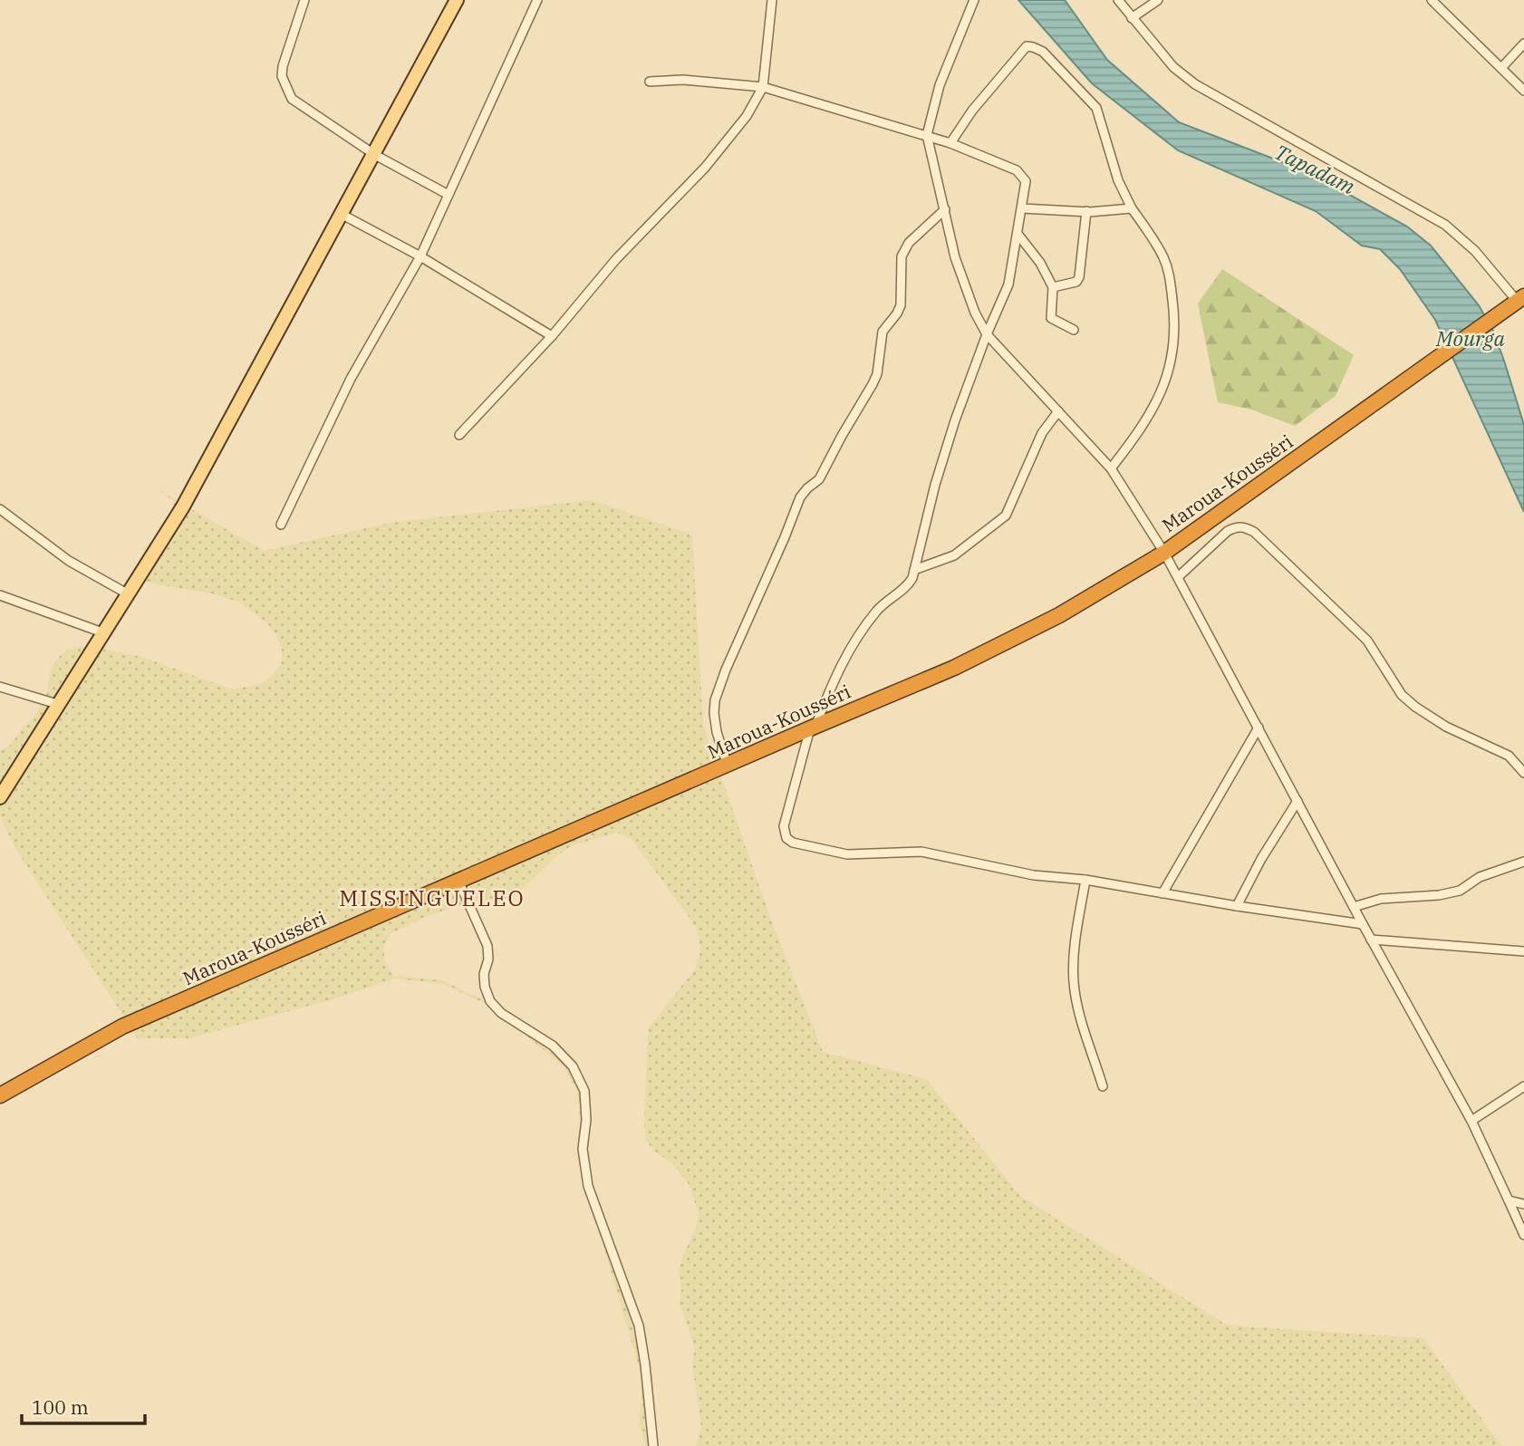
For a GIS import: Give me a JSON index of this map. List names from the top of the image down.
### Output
{
  "streets": {
    "highway": ["Maroua-Kousséri"]
  },
  "districts": ["MISSINGUELEO"],
  "water": ["Tapadam", "Mourga"],
  "scale_bar": "100 m"
}
